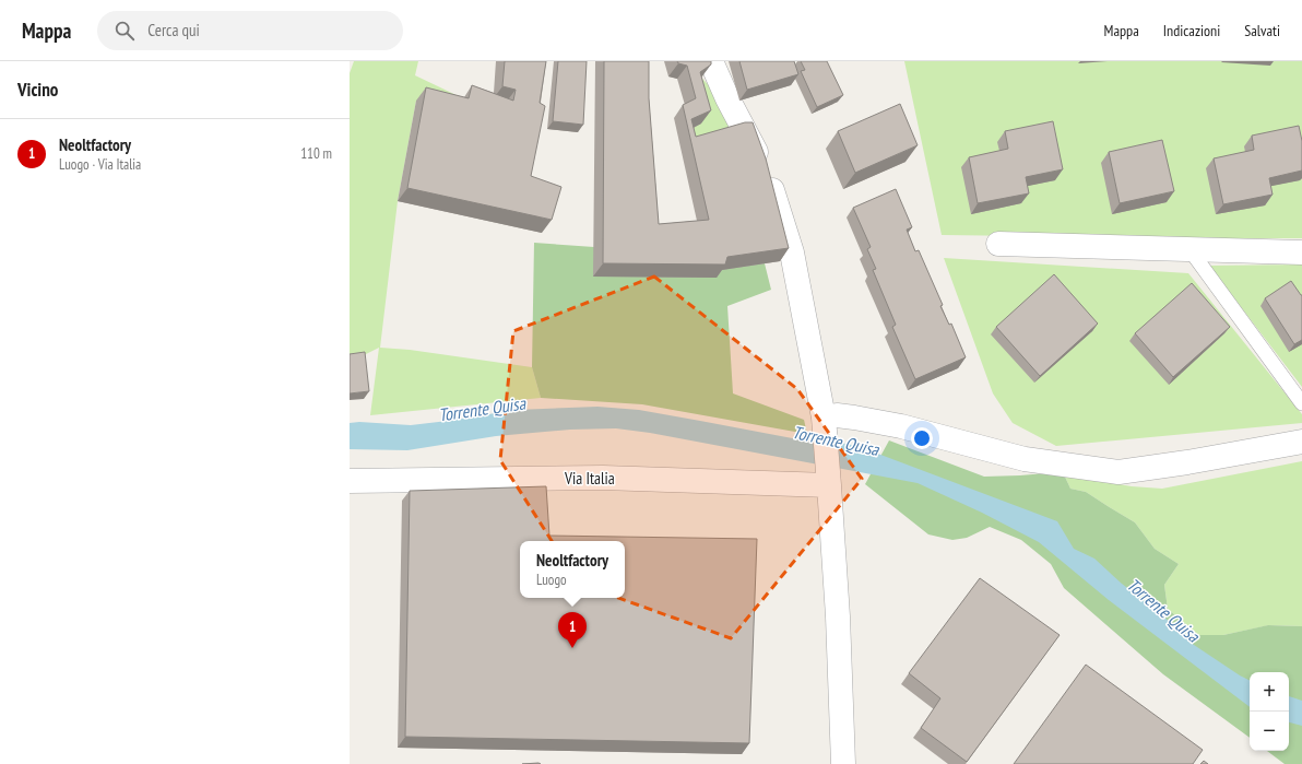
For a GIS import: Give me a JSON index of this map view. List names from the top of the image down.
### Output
{
  "streets": {
    "street": ["Via Italia"]
  },
  "water": ["Torrente Quisa"],
  "page": {
    "header": "Mappa",
    "search": "Cerca qui",
    "nav": ["Mappa", "Indicazioni", "Salvati"],
    "heading": "Vicino",
    "list": [
      {
        "mark": "1",
        "name": "Neoltfactory",
        "note": "Luogo · Via Italia",
        "value": "110 m"
      }
    ],
    "popup": ["Neoltfactory", "Luogo"],
    "pins": "1",
    "map_buttons": ["+", "−"]
  }
}
